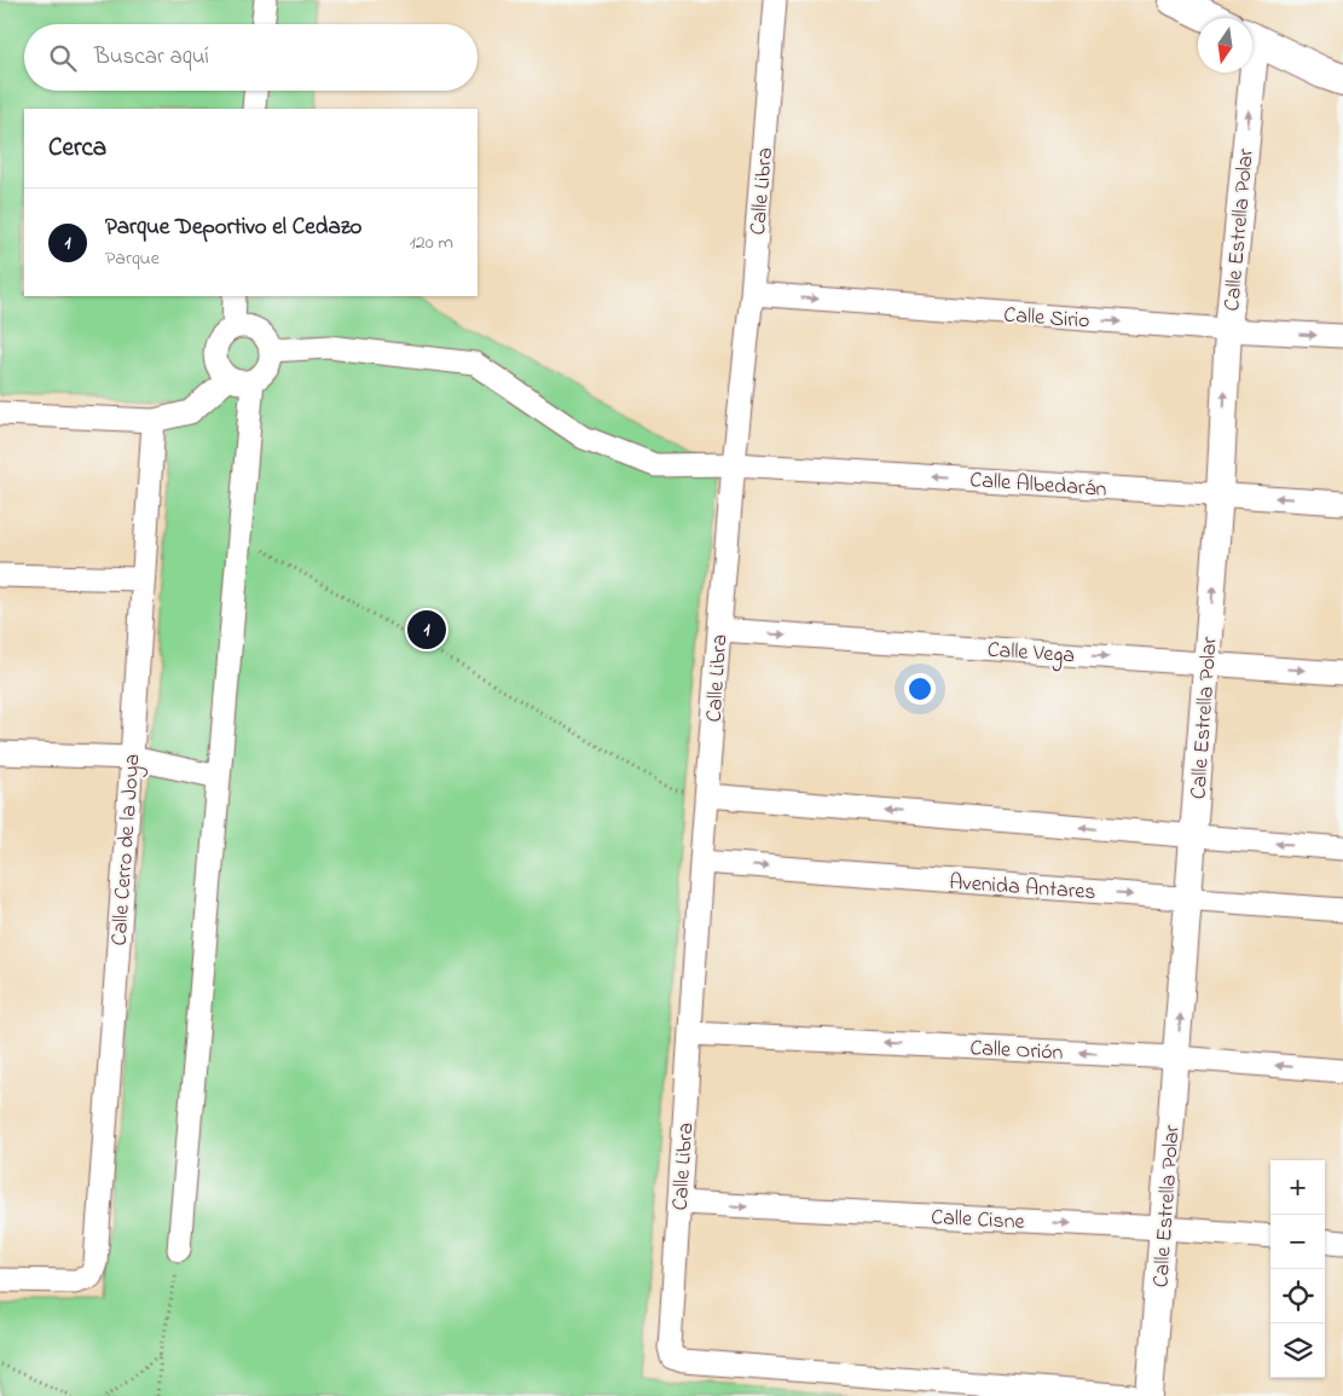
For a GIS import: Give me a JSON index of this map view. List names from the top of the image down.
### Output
{
  "streets": {
    "street": [
      "Calle Libra",
      "Calle Estrella Polar",
      "Calle Sirio",
      "Calle Albedarán",
      "Calle Vega",
      "Calle Cerro de la Joya",
      "Avenida Antares",
      "Calle Orión",
      "Calle Cisne"
    ]
  },
  "crossings": [
    ["Calle Libra", "Calle Sirio"],
    ["Calle Libra", "Calle Albedarán"],
    ["Calle Libra", "Calle Vega"],
    ["Calle Libra", "Avenida Antares"],
    ["Calle Libra", "Calle Orión"],
    ["Calle Libra", "Calle Cisne"],
    ["Calle Estrella Polar", "Calle Sirio"],
    ["Calle Estrella Polar", "Calle Albedarán"],
    ["Calle Estrella Polar", "Calle Vega"],
    ["Calle Estrella Polar", "Avenida Antares"],
    ["Calle Estrella Polar", "Calle Orión"],
    ["Calle Estrella Polar", "Calle Cisne"]
  ],
  "one_way": [
    "Calle Estrella Polar",
    "Calle Sirio",
    "Calle Albedarán",
    "Calle Orión",
    "Calle Cisne"
  ],
  "north": "bottom",
  "page": {
    "search": "Buscar aquí",
    "heading": "Cerca",
    "list": [
      {
        "mark": "1",
        "name": "Parque Deportivo el Cedazo",
        "note": "Parque",
        "value": "120 m"
      }
    ],
    "pins": "1",
    "map_buttons": ["+", "−"]
  }
}
